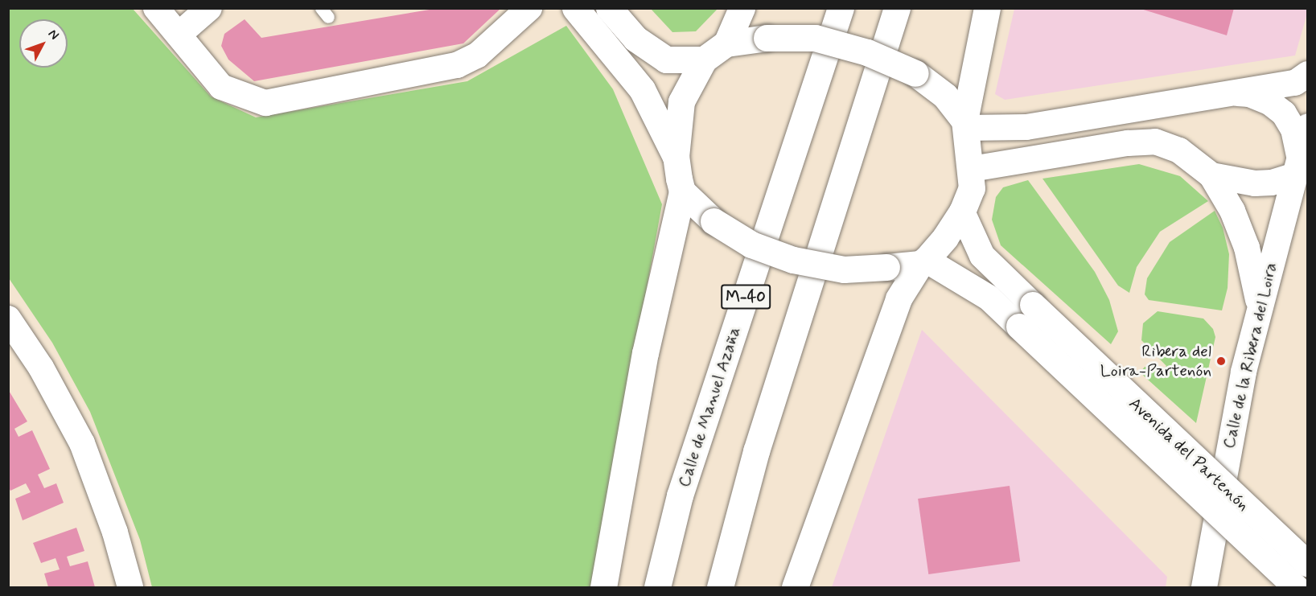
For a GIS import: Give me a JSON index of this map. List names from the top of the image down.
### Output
{
  "streets": {
    "main road": ["M-40", "Calle de Manuel Azaña"],
    "street": ["Calle de la Ribera del Loira", "Avenida del Partenón"]
  },
  "places": ["Ribera del Loira-Partenón"],
  "north": "top right"
}
